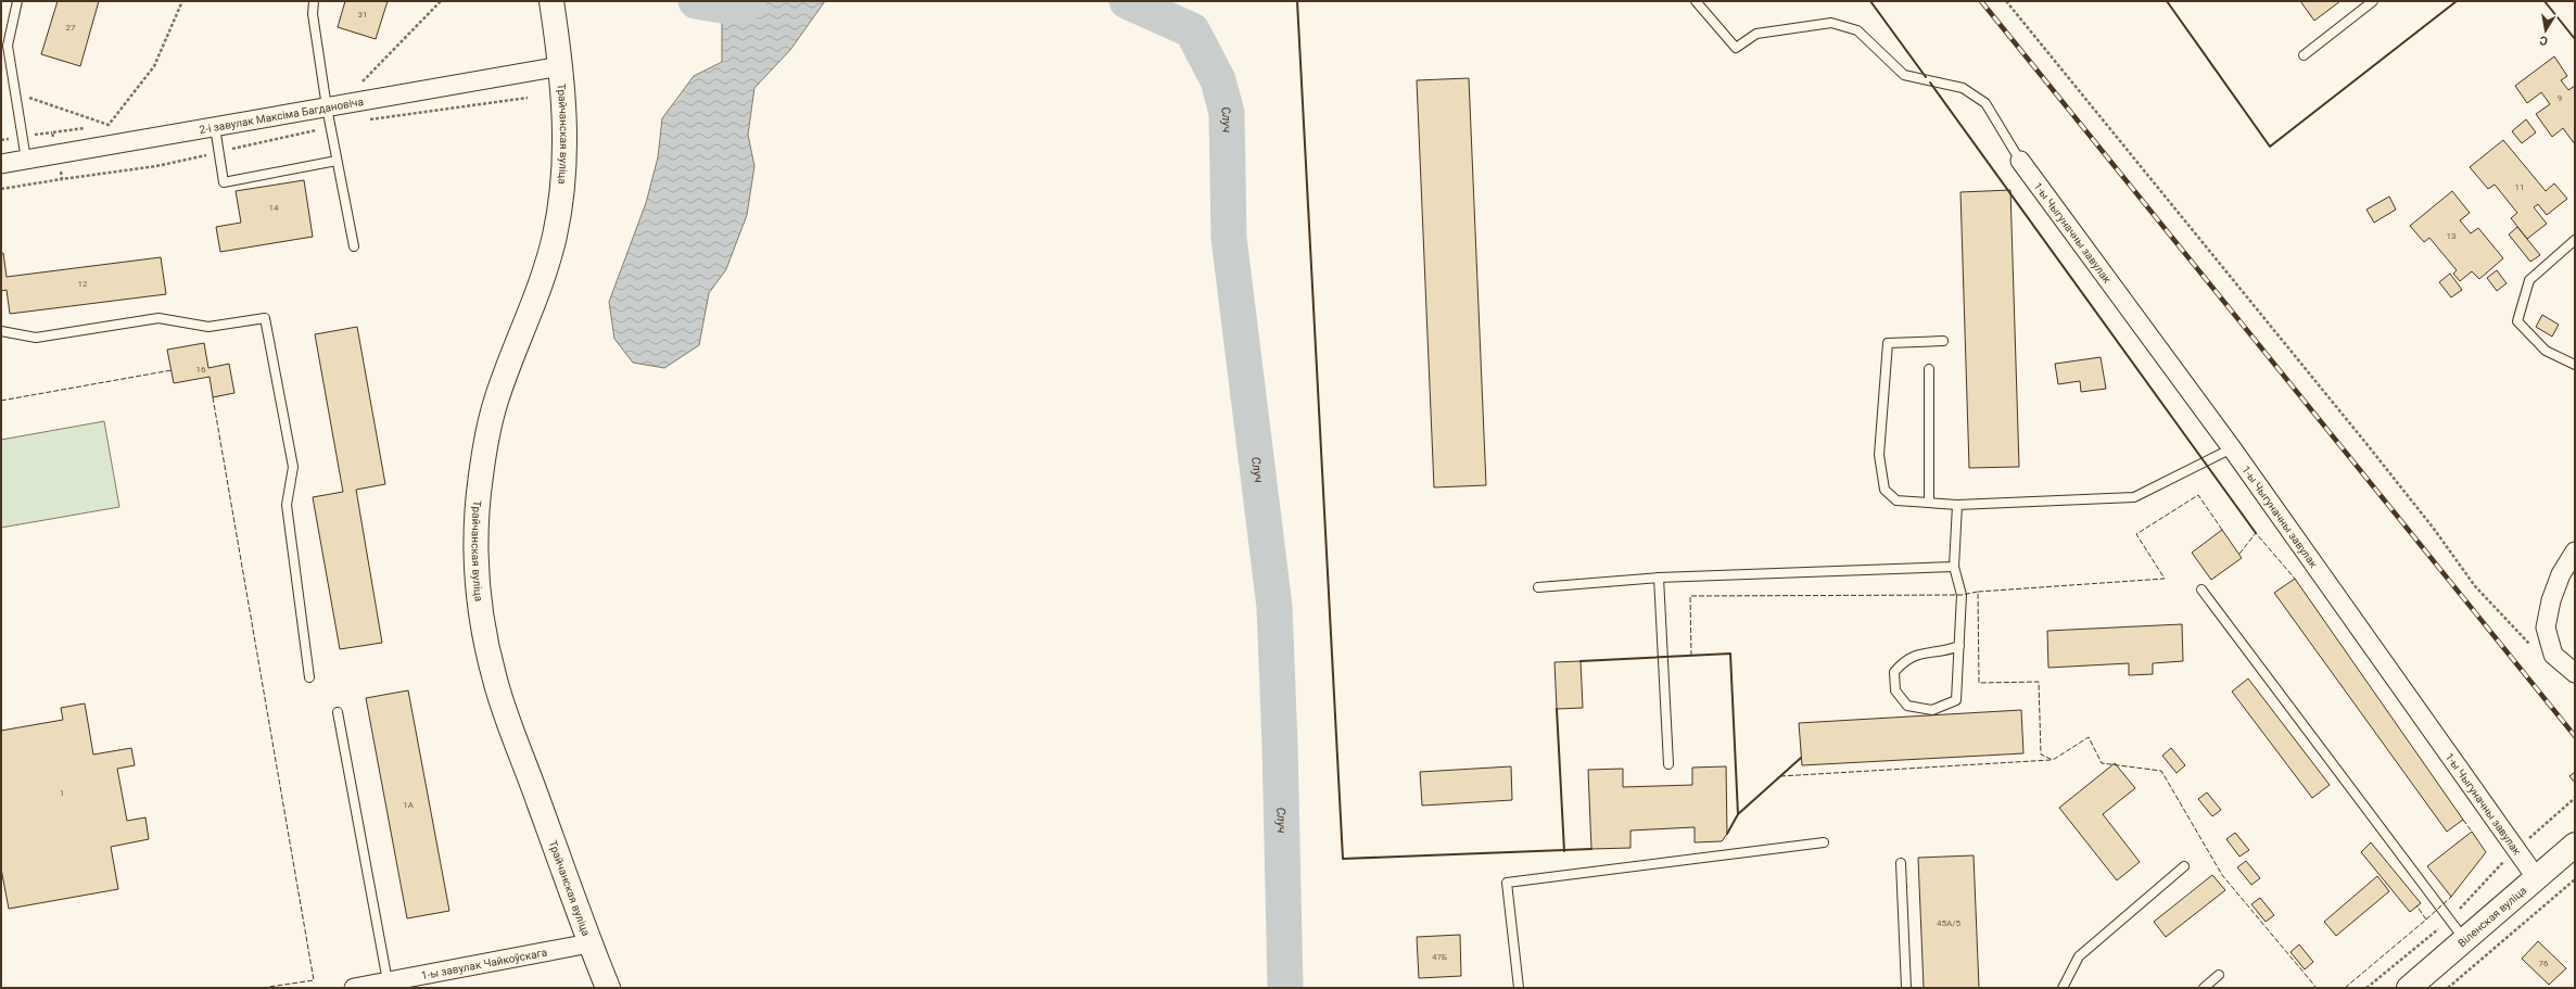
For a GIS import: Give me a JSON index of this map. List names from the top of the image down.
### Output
{
  "streets": {
    "street": [
      "2-і завулак Максіма Багдановіча",
      "Трайчанская вуліца",
      "1-ы Чыгуначны завулак",
      "Віленская вуліца",
      "1-ы завулак Чайкоўскага"
    ]
  },
  "crossings": [
    ["2-і завулак Максіма Багдановіча", "Трайчанская вуліца"],
    ["Трайчанская вуліца", "1-ы завулак Чайкоўскага"],
    ["1-ы Чыгуначны завулак", "Віленская вуліца"]
  ],
  "water": ["Случ"],
  "house_numbers": [
    "31",
    "27",
    "9",
    "11",
    "14",
    "13",
    "12",
    "16",
    "1",
    "1А",
    "45А/5",
    "47Б",
    "76"
  ],
  "north": "bottom"
}
